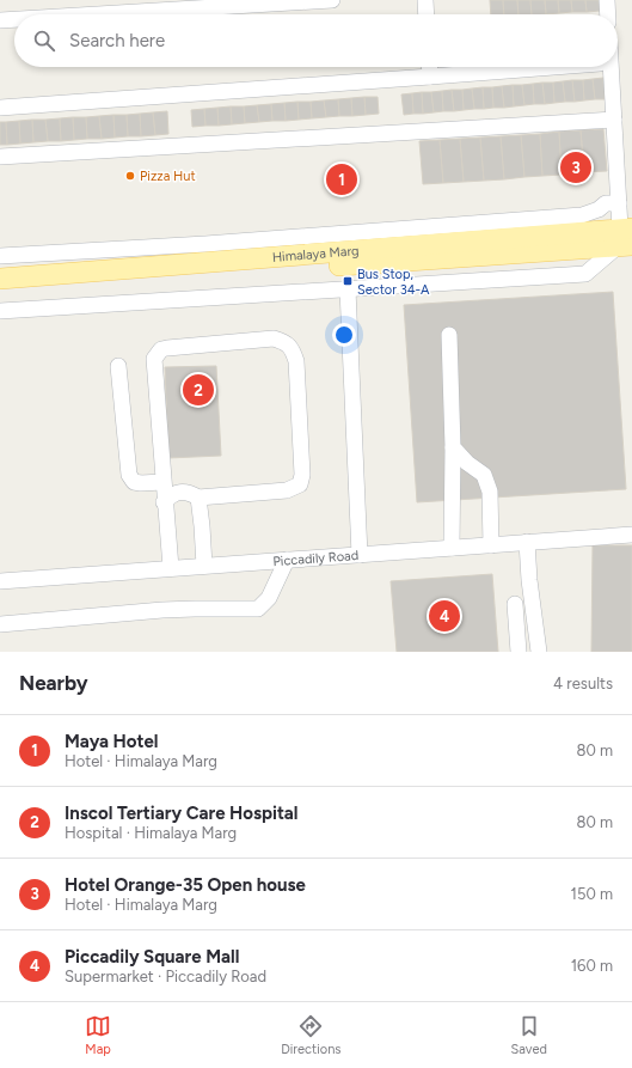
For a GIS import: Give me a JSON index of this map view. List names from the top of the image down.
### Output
{
  "streets": {
    "main road": ["Himalaya Marg"],
    "street": ["Piccadily Road"]
  },
  "places": {
    "other": ["Pizza Hut"],
    "transit": ["Bus Stop, Sector 34-A"]
  },
  "page": {
    "search": "Search here",
    "pins": [
      "3",
      "1",
      "2",
      "4"
    ],
    "heading": ["Nearby", "4 results"],
    "list": [
      {
        "mark": "1",
        "name": "Maya Hotel",
        "note": "Hotel · Himalaya Marg",
        "value": "80 m"
      },
      {
        "mark": "2",
        "name": "Inscol Tertiary Care Hospital",
        "note": "Hospital · Himalaya Marg",
        "value": "80 m"
      },
      {
        "mark": "3",
        "name": "Hotel Orange-35 Open house",
        "note": "Hotel · Himalaya Marg",
        "value": "150 m"
      },
      {
        "mark": "4",
        "name": "Piccadily Square Mall",
        "note": "Supermarket · Piccadily Road",
        "value": "160 m"
      }
    ],
    "nav": ["Map", "Directions", "Saved"]
  }
}
